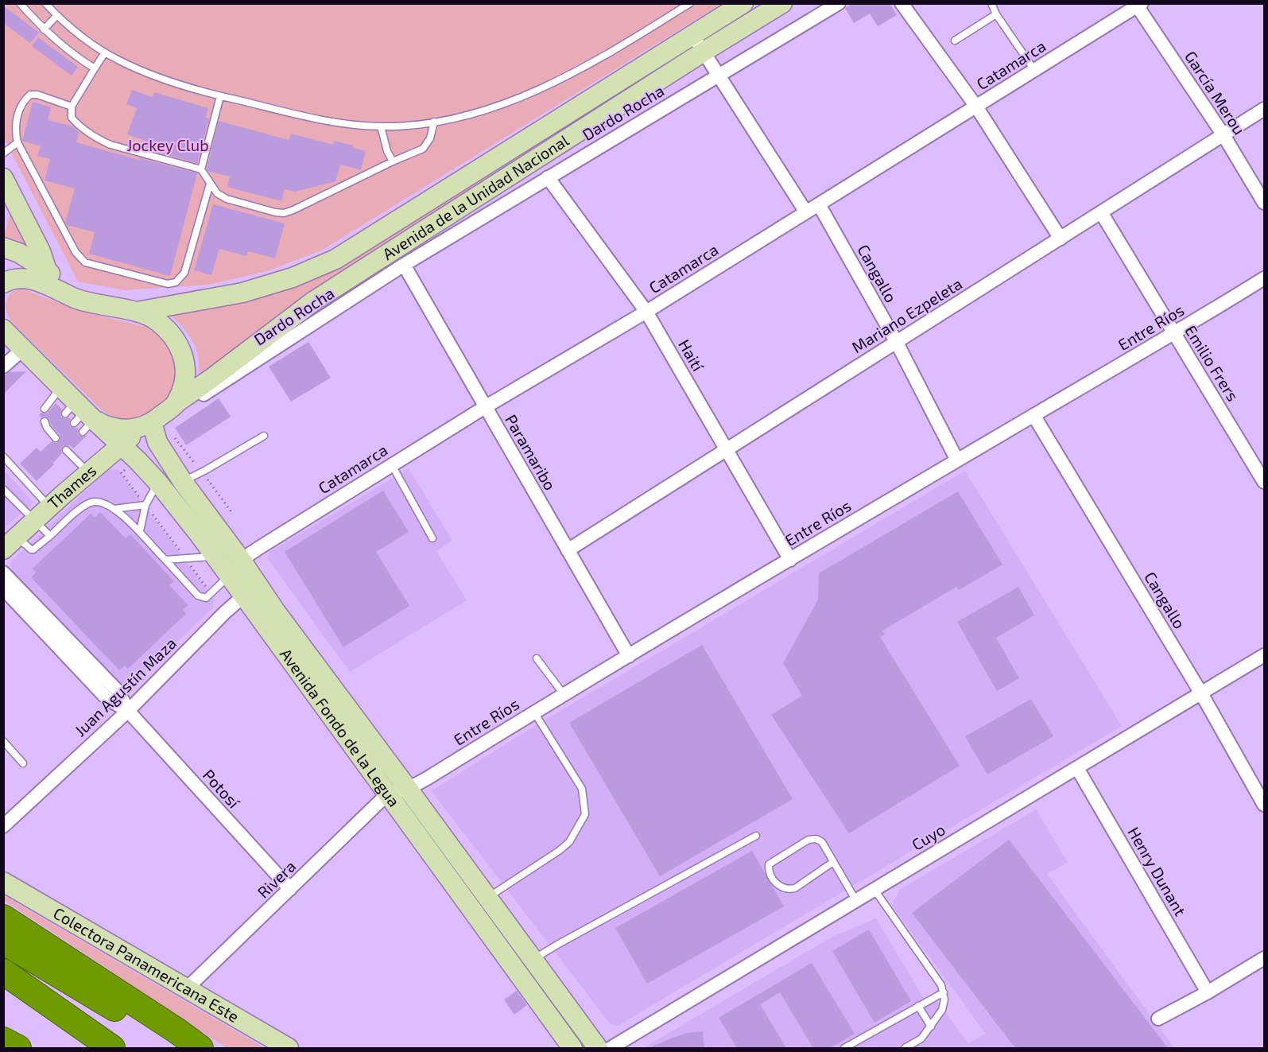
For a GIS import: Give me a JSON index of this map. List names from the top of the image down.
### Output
{
  "streets": {
    "main road": [
      "Avenida de la Unidad Nacional",
      "Thames",
      "Avenida Fondo de la Legua",
      "Colectora Panamericana Este"
    ],
    "street": [
      "Catamarca",
      "García Merou",
      "Dardo Rocha",
      "Cangallo",
      "Mariano Ezpeleta",
      "Entre Ríos",
      "Haití",
      "Emilio Frers",
      "Paramaribo",
      "Juan Agustín Maza",
      "Potosí",
      "Cuyo",
      "Henry Dunant",
      "Rivera"
    ]
  },
  "crossings": [
    ["Catamarca", "García Merou"],
    ["Catamarca", "Cangallo"],
    ["Catamarca", "Haití"],
    ["Catamarca", "Paramaribo"],
    ["Catamarca", "Avenida Fondo de la Legua"],
    ["García Merou", "Mariano Ezpeleta"],
    ["Dardo Rocha", "Avenida de la Unidad Nacional"],
    ["Dardo Rocha", "Haití"],
    ["Dardo Rocha", "Paramaribo"],
    ["Dardo Rocha", "Thames"],
    ["Dardo Rocha", "Avenida Fondo de la Legua"],
    ["Avenida de la Unidad Nacional", "Thames"],
    ["Avenida de la Unidad Nacional", "Avenida Fondo de la Legua"],
    ["Cangallo", "Mariano Ezpeleta"],
    ["Cangallo", "Entre Ríos"],
    ["Cangallo", "Cuyo"],
    ["Mariano Ezpeleta", "Haití"],
    ["Mariano Ezpeleta", "Emilio Frers"],
    ["Mariano Ezpeleta", "Paramaribo"],
    ["Entre Ríos", "Haití"],
    ["Entre Ríos", "Emilio Frers"],
    ["Entre Ríos", "Paramaribo"],
    ["Entre Ríos", "Avenida Fondo de la Legua"],
    ["Entre Ríos", "Rivera"],
    ["Thames", "Avenida Fondo de la Legua"],
    ["Juan Agustín Maza", "Avenida Fondo de la Legua"],
    ["Juan Agustín Maza", "Potosí"],
    ["Avenida Fondo de la Legua", "Rivera"],
    ["Potosí", "Rivera"],
    ["Cuyo", "Henry Dunant"],
    ["Rivera", "Colectora Panamericana Este"]
  ],
  "parks": ["Jockey Club"]
}
